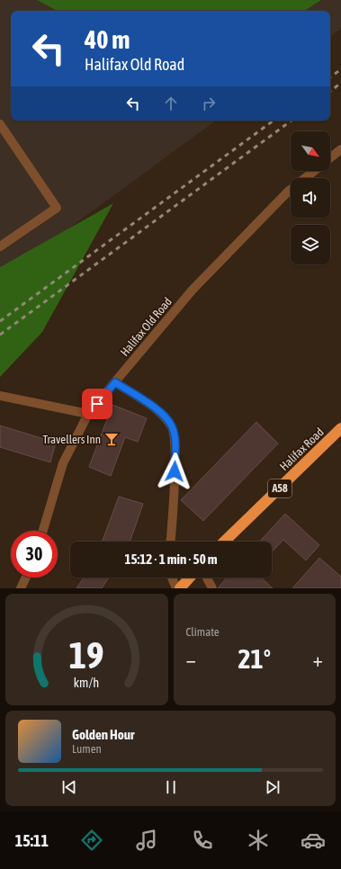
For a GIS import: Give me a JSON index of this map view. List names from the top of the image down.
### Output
{
  "streets": {
    "highway": ["Halifax Road", "A58"],
    "street": ["Halifax Old Road"]
  },
  "places": {
    "bar": ["Travellers Inn"]
  },
  "north": "bottom right",
  "page": {
    "turn": ["40 m", "Halifax Old Road"],
    "limit": "30",
    "trip": "15:12 · 1 min · 50 m",
    "tile": "Climate",
    "heat": ["−", "21°", "+"],
    "song": ["Golden Hour", "Lumen"],
    "tabs": "15:11",
    "gauge": ["19", "km/h"]
  }
}
